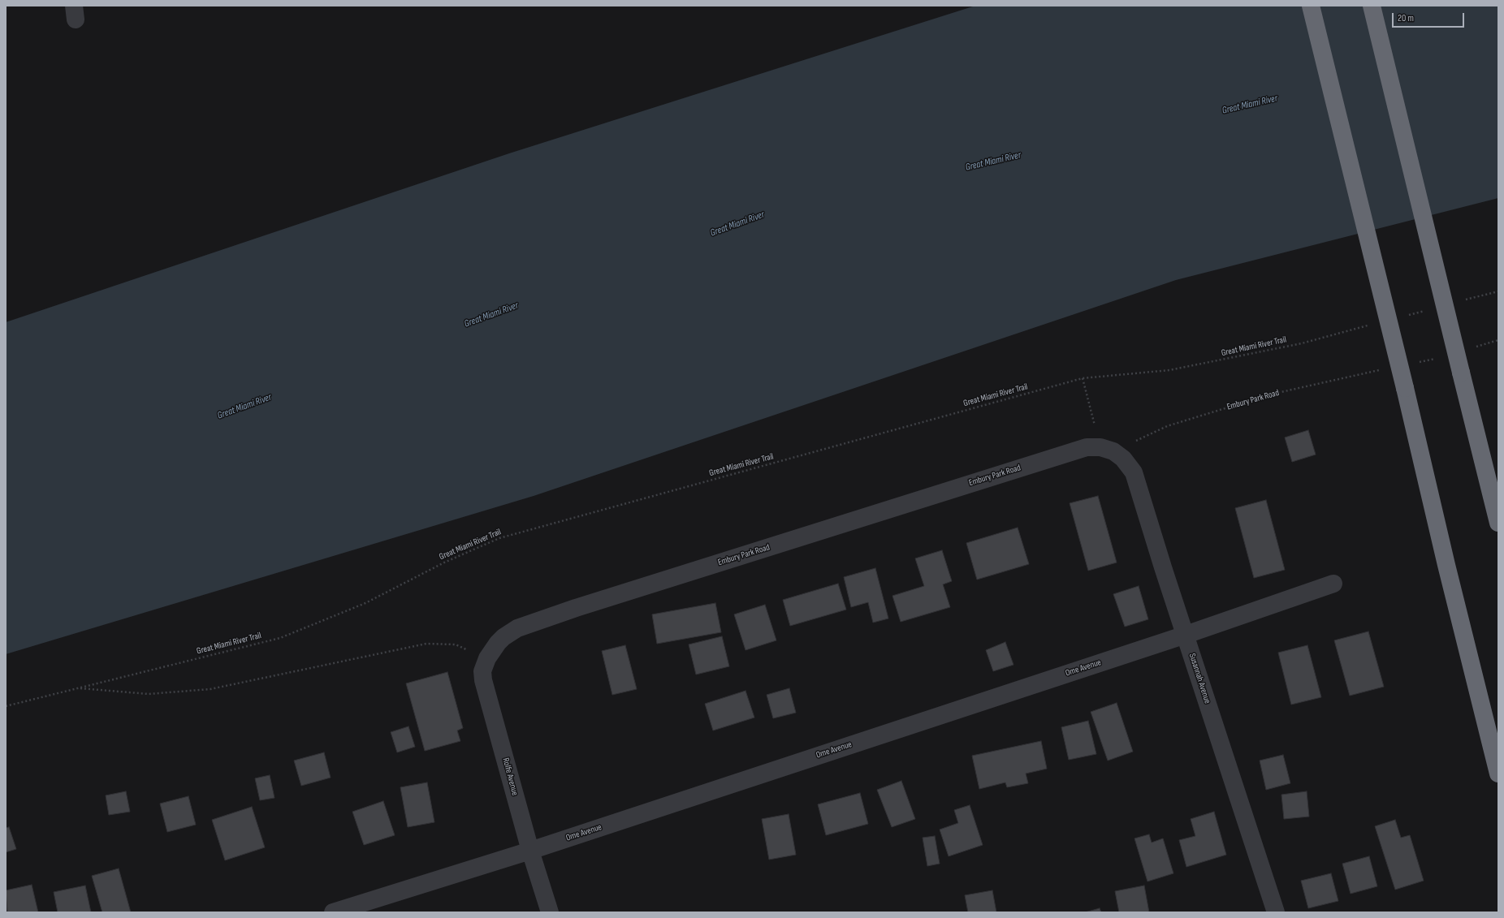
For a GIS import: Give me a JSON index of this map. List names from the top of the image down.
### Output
{
  "streets": {
    "street": [
      "Embury Park Road",
      "Ome Avenue",
      "Susannah Avenue",
      "Rolfe Avenue"
    ],
    "path": ["Great Miami River Trail"]
  },
  "crossings": [
    ["Embury Park Road", "Susannah Avenue"],
    ["Embury Park Road", "Rolfe Avenue"],
    ["Ome Avenue", "Susannah Avenue"],
    ["Ome Avenue", "Rolfe Avenue"]
  ],
  "water": ["Great Miami River"],
  "scale_bar": "20 m"
}
